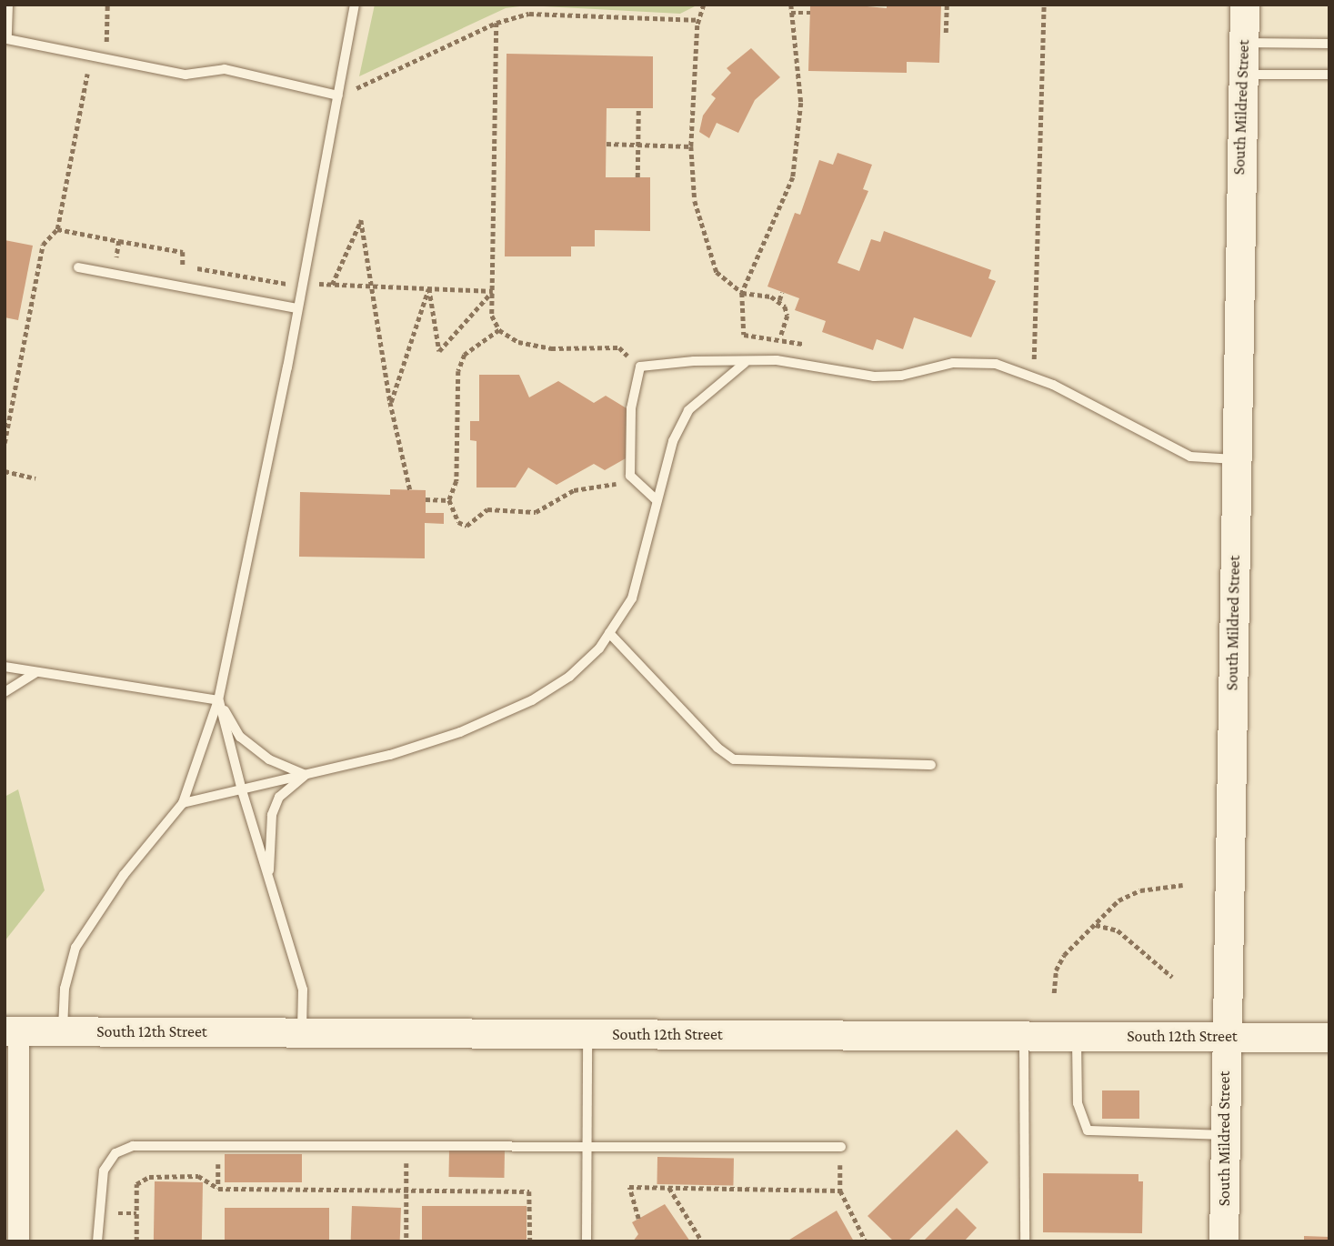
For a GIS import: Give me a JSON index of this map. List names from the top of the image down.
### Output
{
  "streets": {
    "main road": ["South Mildred Street", "South 12th Street"]
  },
  "crossings": [
    ["South Mildred Street", "South 12th Street"]
  ]
}
